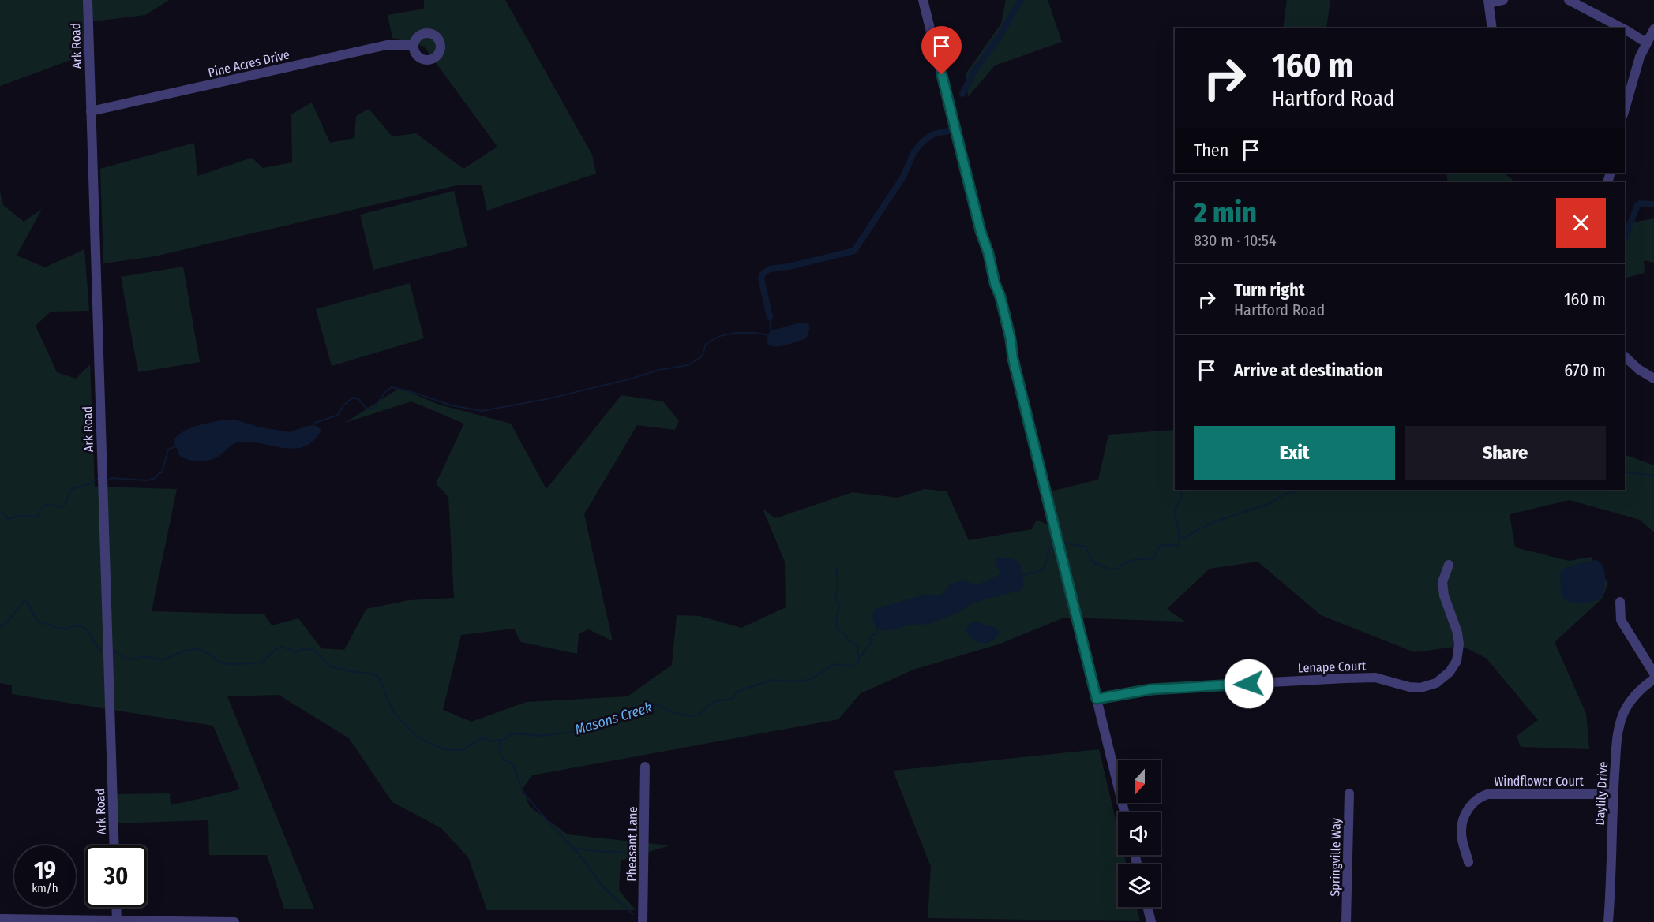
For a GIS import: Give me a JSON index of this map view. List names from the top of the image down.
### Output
{
  "streets": {
    "street": [
      "Ark Road",
      "Pine Acres Drive",
      "Lenape Court",
      "Windflower Court",
      "Daylily Drive",
      "Pheasant Lane",
      "Springville Way"
    ]
  },
  "crossings": [
    ["Ark Road", "Pine Acres Drive"],
    ["Windflower Court", "Daylily Drive"]
  ],
  "water": ["Masons Creek"],
  "north": "bottom",
  "page": {
    "turn": ["160 m", "Hartford Road"],
    "then": "Then",
    "heading": ["2 min", "830 m · 10:54"],
    "list": [
      {
        "name": "Turn right",
        "note": "Hartford Road",
        "value": "160 m"
      },
      {
        "name": "Arrive at destination",
        "value": "670 m"
      }
    ],
    "buttons": ["Exit", "Share"],
    "speed": "19 km/h",
    "limit": "30"
  }
}
